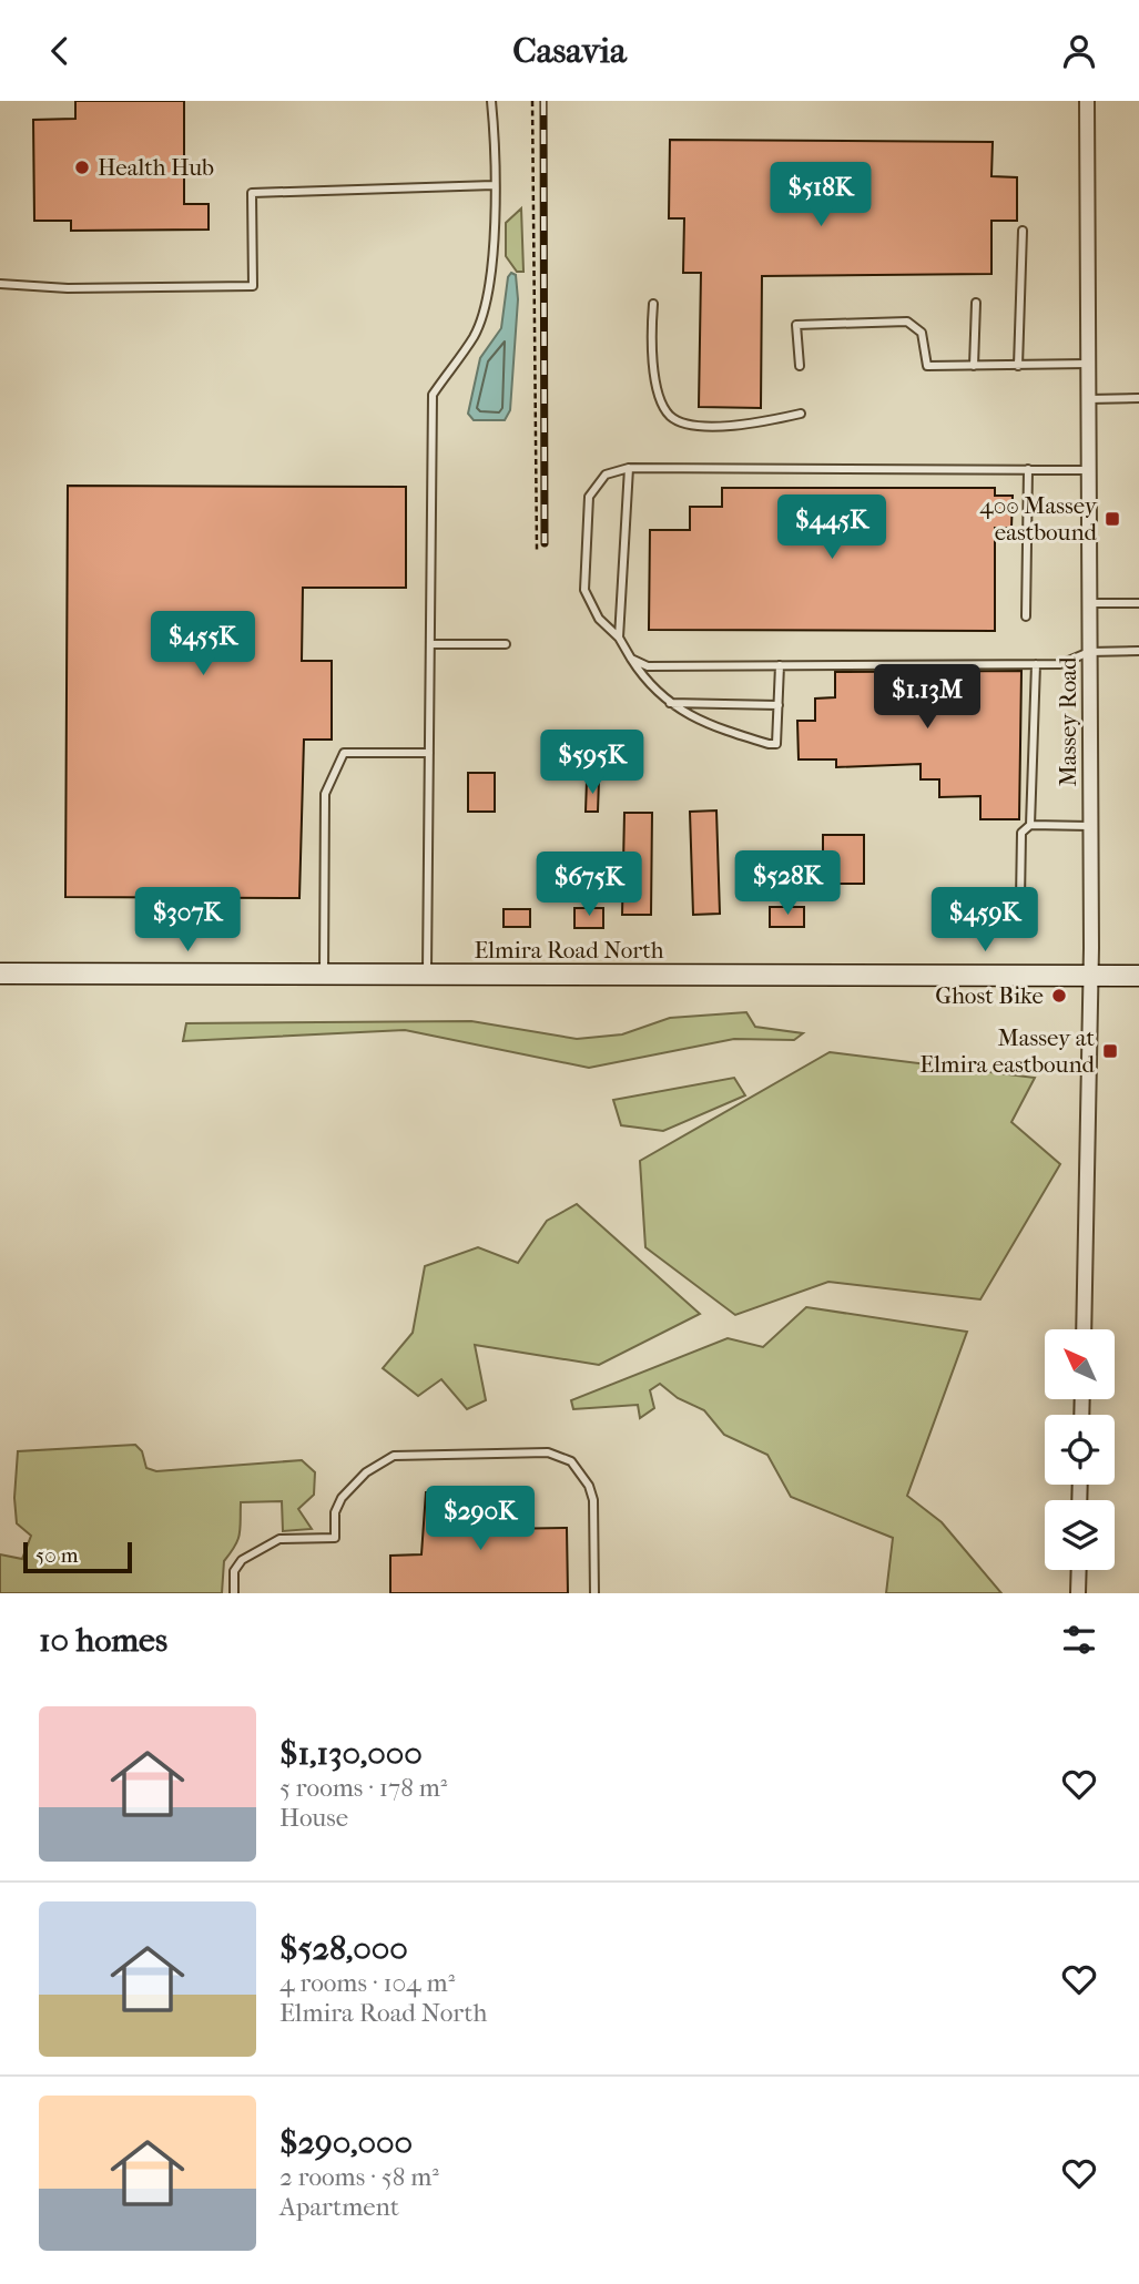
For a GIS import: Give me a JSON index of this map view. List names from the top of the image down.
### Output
{
  "streets": {
    "main road": ["Elmira Road North"],
    "street": ["Massey Road"]
  },
  "crossings": [
    ["Massey Road", "Elmira Road North"]
  ],
  "places": {
    "other": ["Health Hub", "Ghost Bike"],
    "transit": ["400 Massey eastbound", "Massey at Elmira eastbound"]
  },
  "scale_bar": "50 m",
  "north": "top left",
  "page": {
    "header": "Casavia",
    "price": [
      "$518K",
      "$445K",
      "$455K",
      "$1.13M",
      "$595K",
      "$528K",
      "$675K",
      "$307K",
      "$459K",
      "$290K"
    ],
    "scale": "50 m",
    "heading": "10 homes",
    "list": [
      {
        "name": "$1,130,000",
        "note": "5 rooms · 178 m² · House"
      },
      {
        "name": "$528,000",
        "note": "4 rooms · 104 m² · Elmira Road North"
      },
      {
        "name": "$290,000",
        "note": "2 rooms · 58 m² · Apartment"
      }
    ]
  }
}
